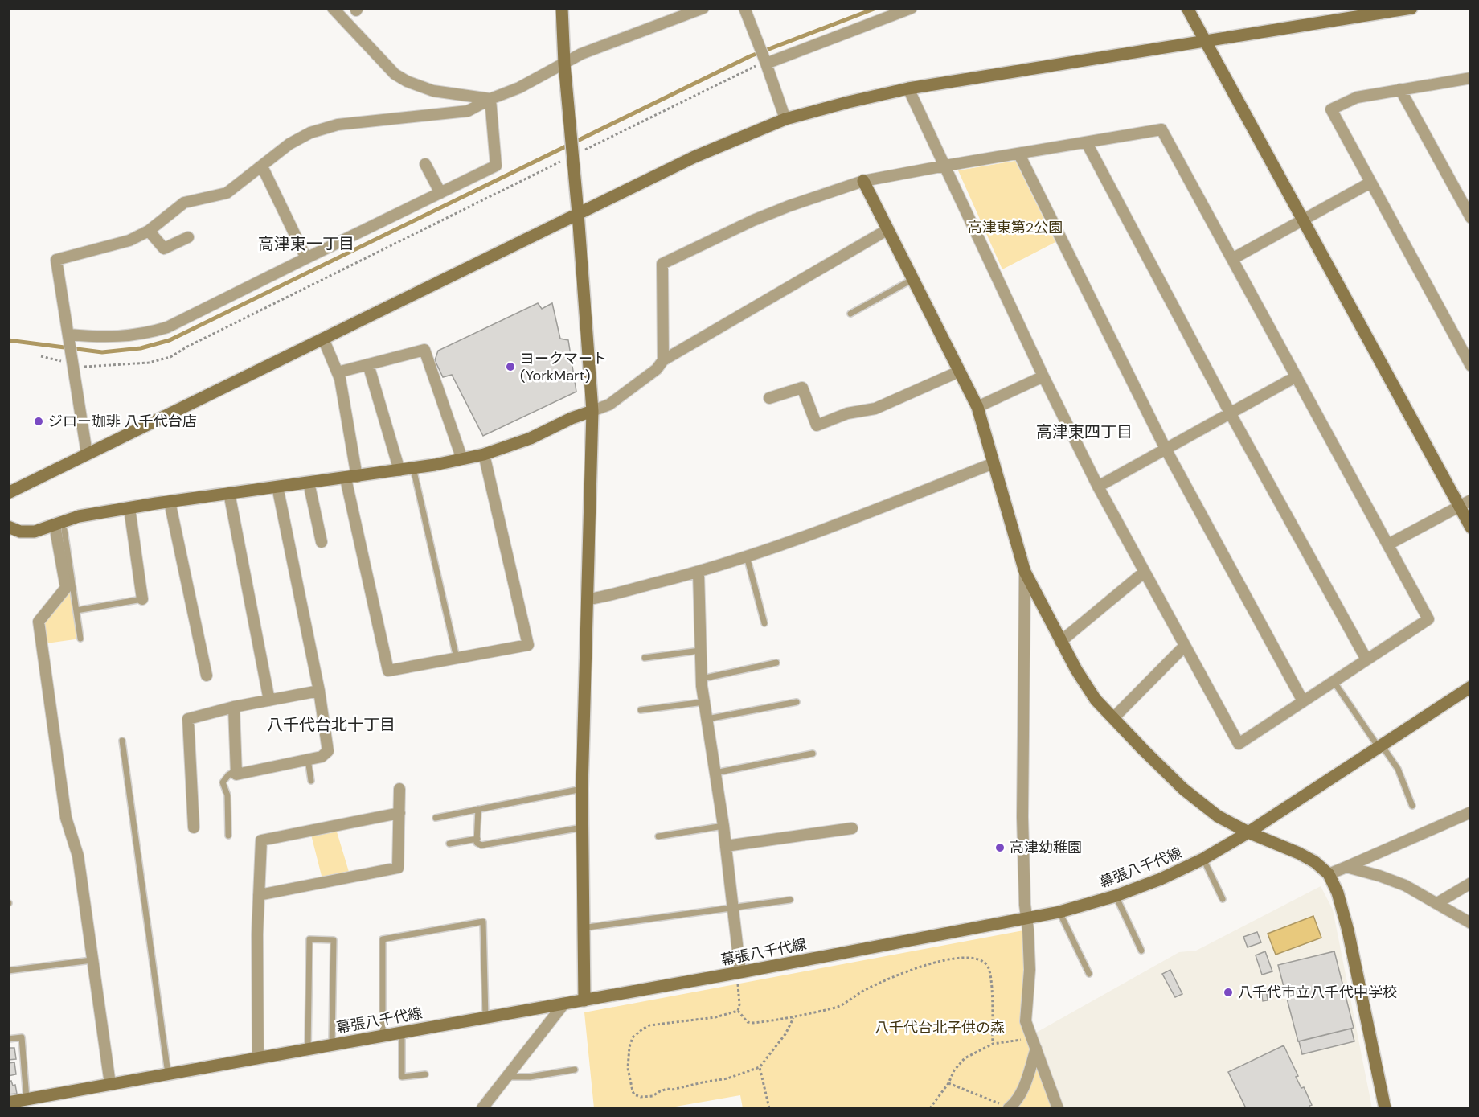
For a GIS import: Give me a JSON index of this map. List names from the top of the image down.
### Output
{
  "streets": {
    "street": ["幕張八千代線"]
  },
  "districts": ["高津東一丁目", "高津東四丁目", "八千代台北十丁目"],
  "parks": ["高津東第2公園", "八千代台北子供の森"],
  "places": [
    "ヨークマート (YorkMart)",
    "ジロー珈琲 八千代台店",
    "高津幼稚園",
    "八千代市立八千代中学校"
  ]
}
